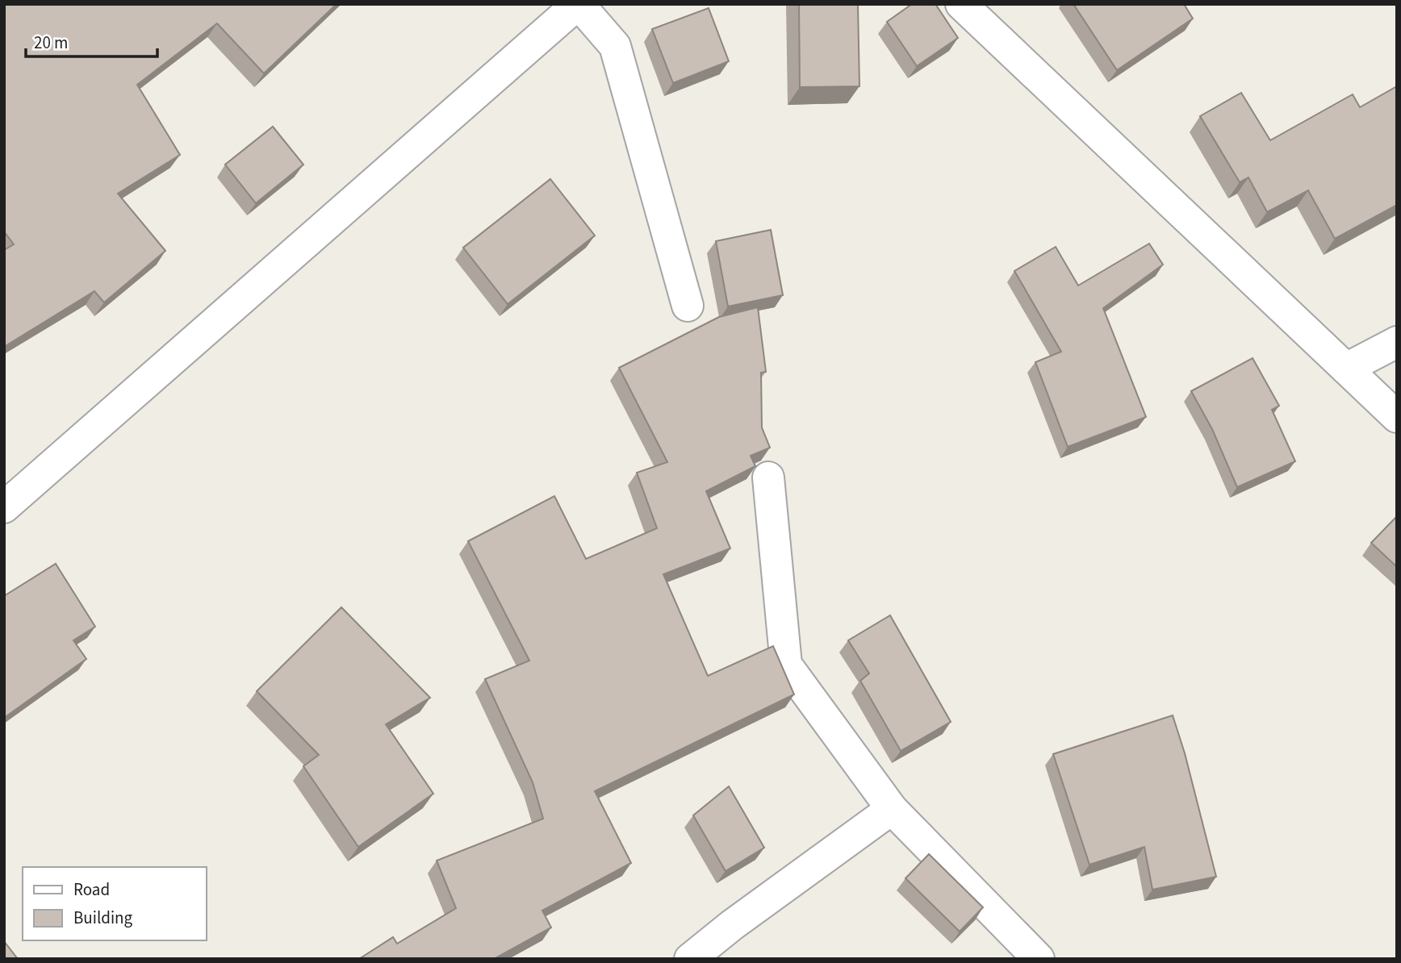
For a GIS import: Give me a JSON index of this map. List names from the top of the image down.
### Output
{
  "legend": ["Road", "Building"],
  "scale_bar": "20 m"
}
